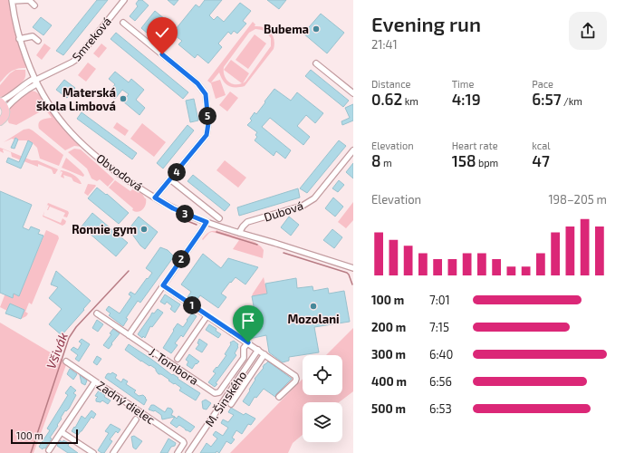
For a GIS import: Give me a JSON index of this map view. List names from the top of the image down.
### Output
{
  "streets": {
    "street": [
      "Smreková",
      "Obvodová",
      "Dubová",
      "J. Tombora",
      "M. Šinského",
      "Zadný dielec"
    ]
  },
  "crossings": [
    ["Smreková", "Obvodová"],
    ["Obvodová", "Dubová"],
    ["J. Tombora", "M. Šinského"]
  ],
  "water": ["Všivák"],
  "places": [
    "Bubema",
    "Materská škola Limbová",
    "Ronnie gym",
    "Mozolani"
  ],
  "scale_bar": "100 m",
  "page": {
    "heading": ["Evening run", "21:41"],
    "stats": [
      ["Distance", "0.62 km"],
      ["Time", "4:19"],
      ["Pace", "6:57 /km"],
      ["Elevation", "8 m"],
      ["Heart rate", "158 bpm"],
      ["kcal", "47"]
    ],
    "pins": [
      "5",
      "4",
      "3",
      "2",
      "1"
    ],
    "chart": ["Elevation", "198–205 m"],
    "list": [
      {
        "name": "100 m",
        "note": "7:01"
      },
      {
        "name": "200 m",
        "note": "7:15"
      },
      {
        "name": "300 m",
        "note": "6:40"
      },
      {
        "name": "400 m",
        "note": "6:56"
      },
      {
        "name": "500 m",
        "note": "6:53"
      }
    ],
    "scale": "100 m"
  }
}
